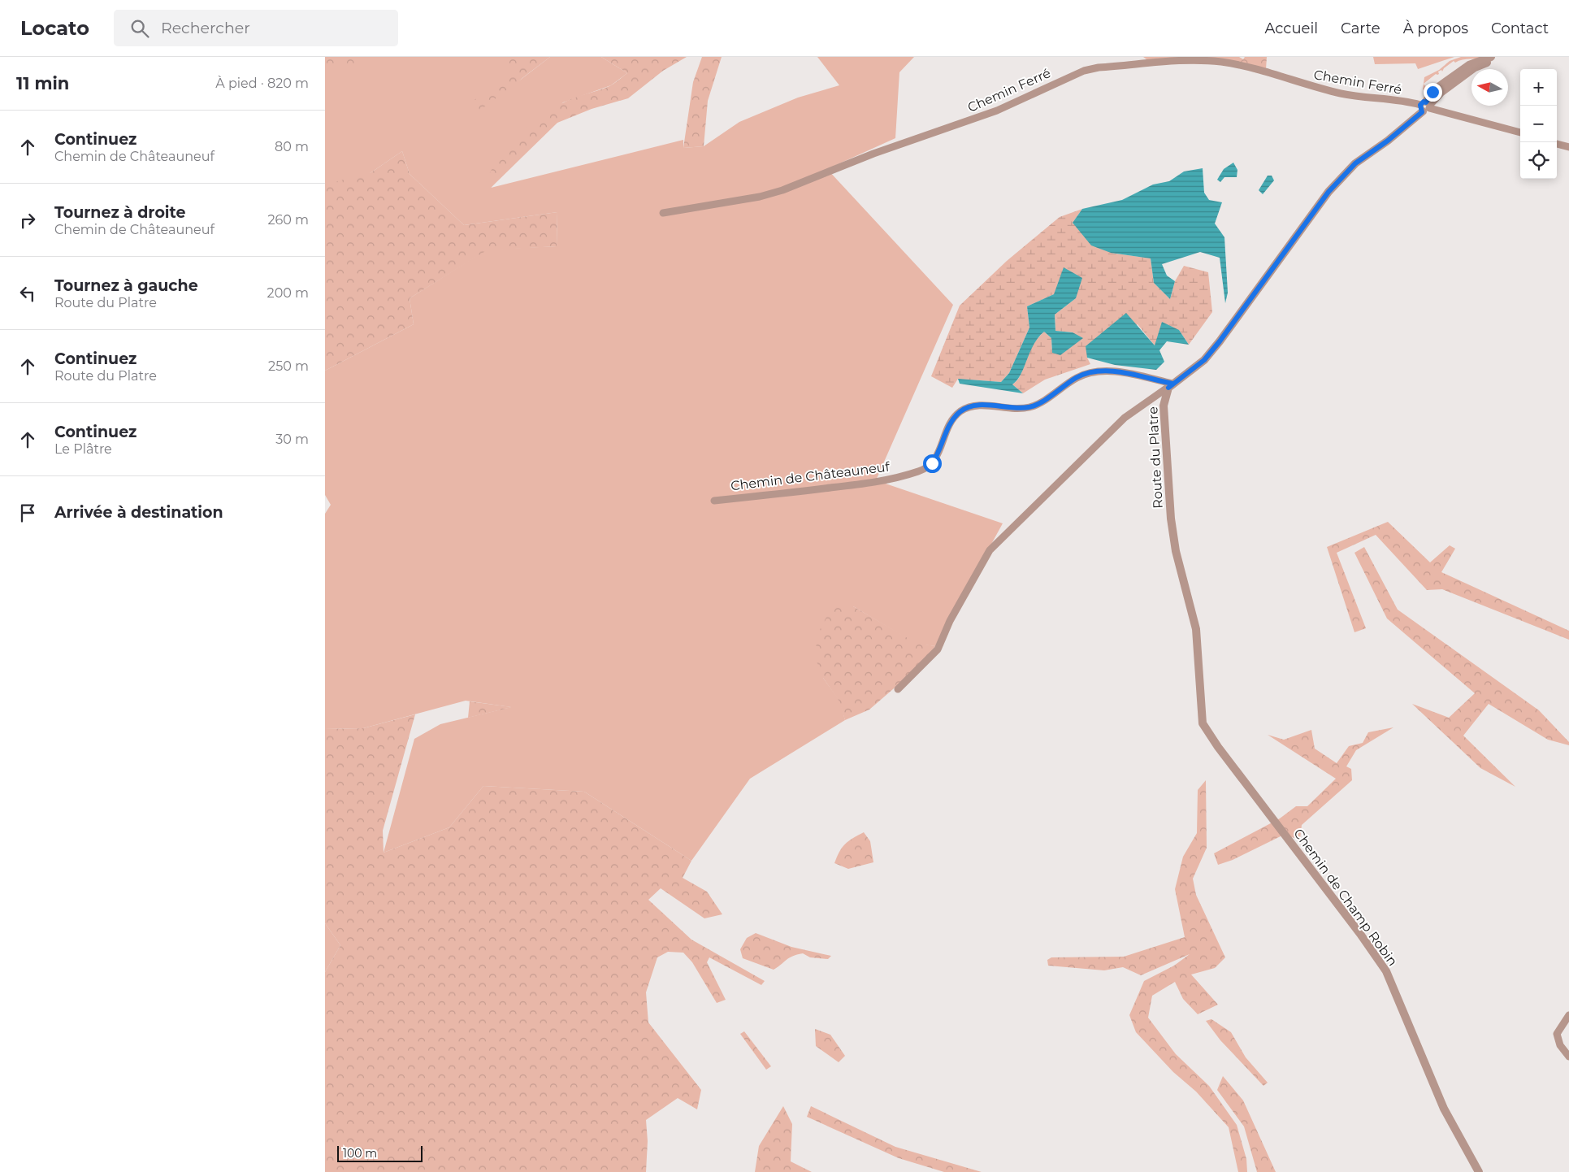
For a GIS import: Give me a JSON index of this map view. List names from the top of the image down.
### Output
{
  "streets": {
    "street": [
      "Chemin Ferré",
      "Route du Platre",
      "Chemin de Châteauneuf",
      "Chemin de Champ Robin"
    ]
  },
  "crossings": [
    ["Route du Platre", "Chemin de Châteauneuf"],
    ["Route du Platre", "Chemin de Champ Robin"]
  ],
  "scale_bar": "100 m",
  "north": "left",
  "page": {
    "header": "Locato",
    "search": "Rechercher",
    "nav": [
      "Accueil",
      "Carte",
      "À propos",
      "Contact"
    ],
    "heading": ["11 min", "À pied · 820 m"],
    "map_buttons": ["+", "−"],
    "list": [
      ["Continuez", "Chemin de Châteauneuf", "80 m"],
      ["Tournez à droite", "Chemin de Châteauneuf", "260 m"],
      ["Tournez à gauche", "Route du Platre", "200 m"],
      ["Continuez", "Route du Platre", "250 m"],
      ["Continuez", "Le Plâtre", "30 m"],
      "Arrivée à destination"
    ],
    "scale": "100 m"
  }
}
